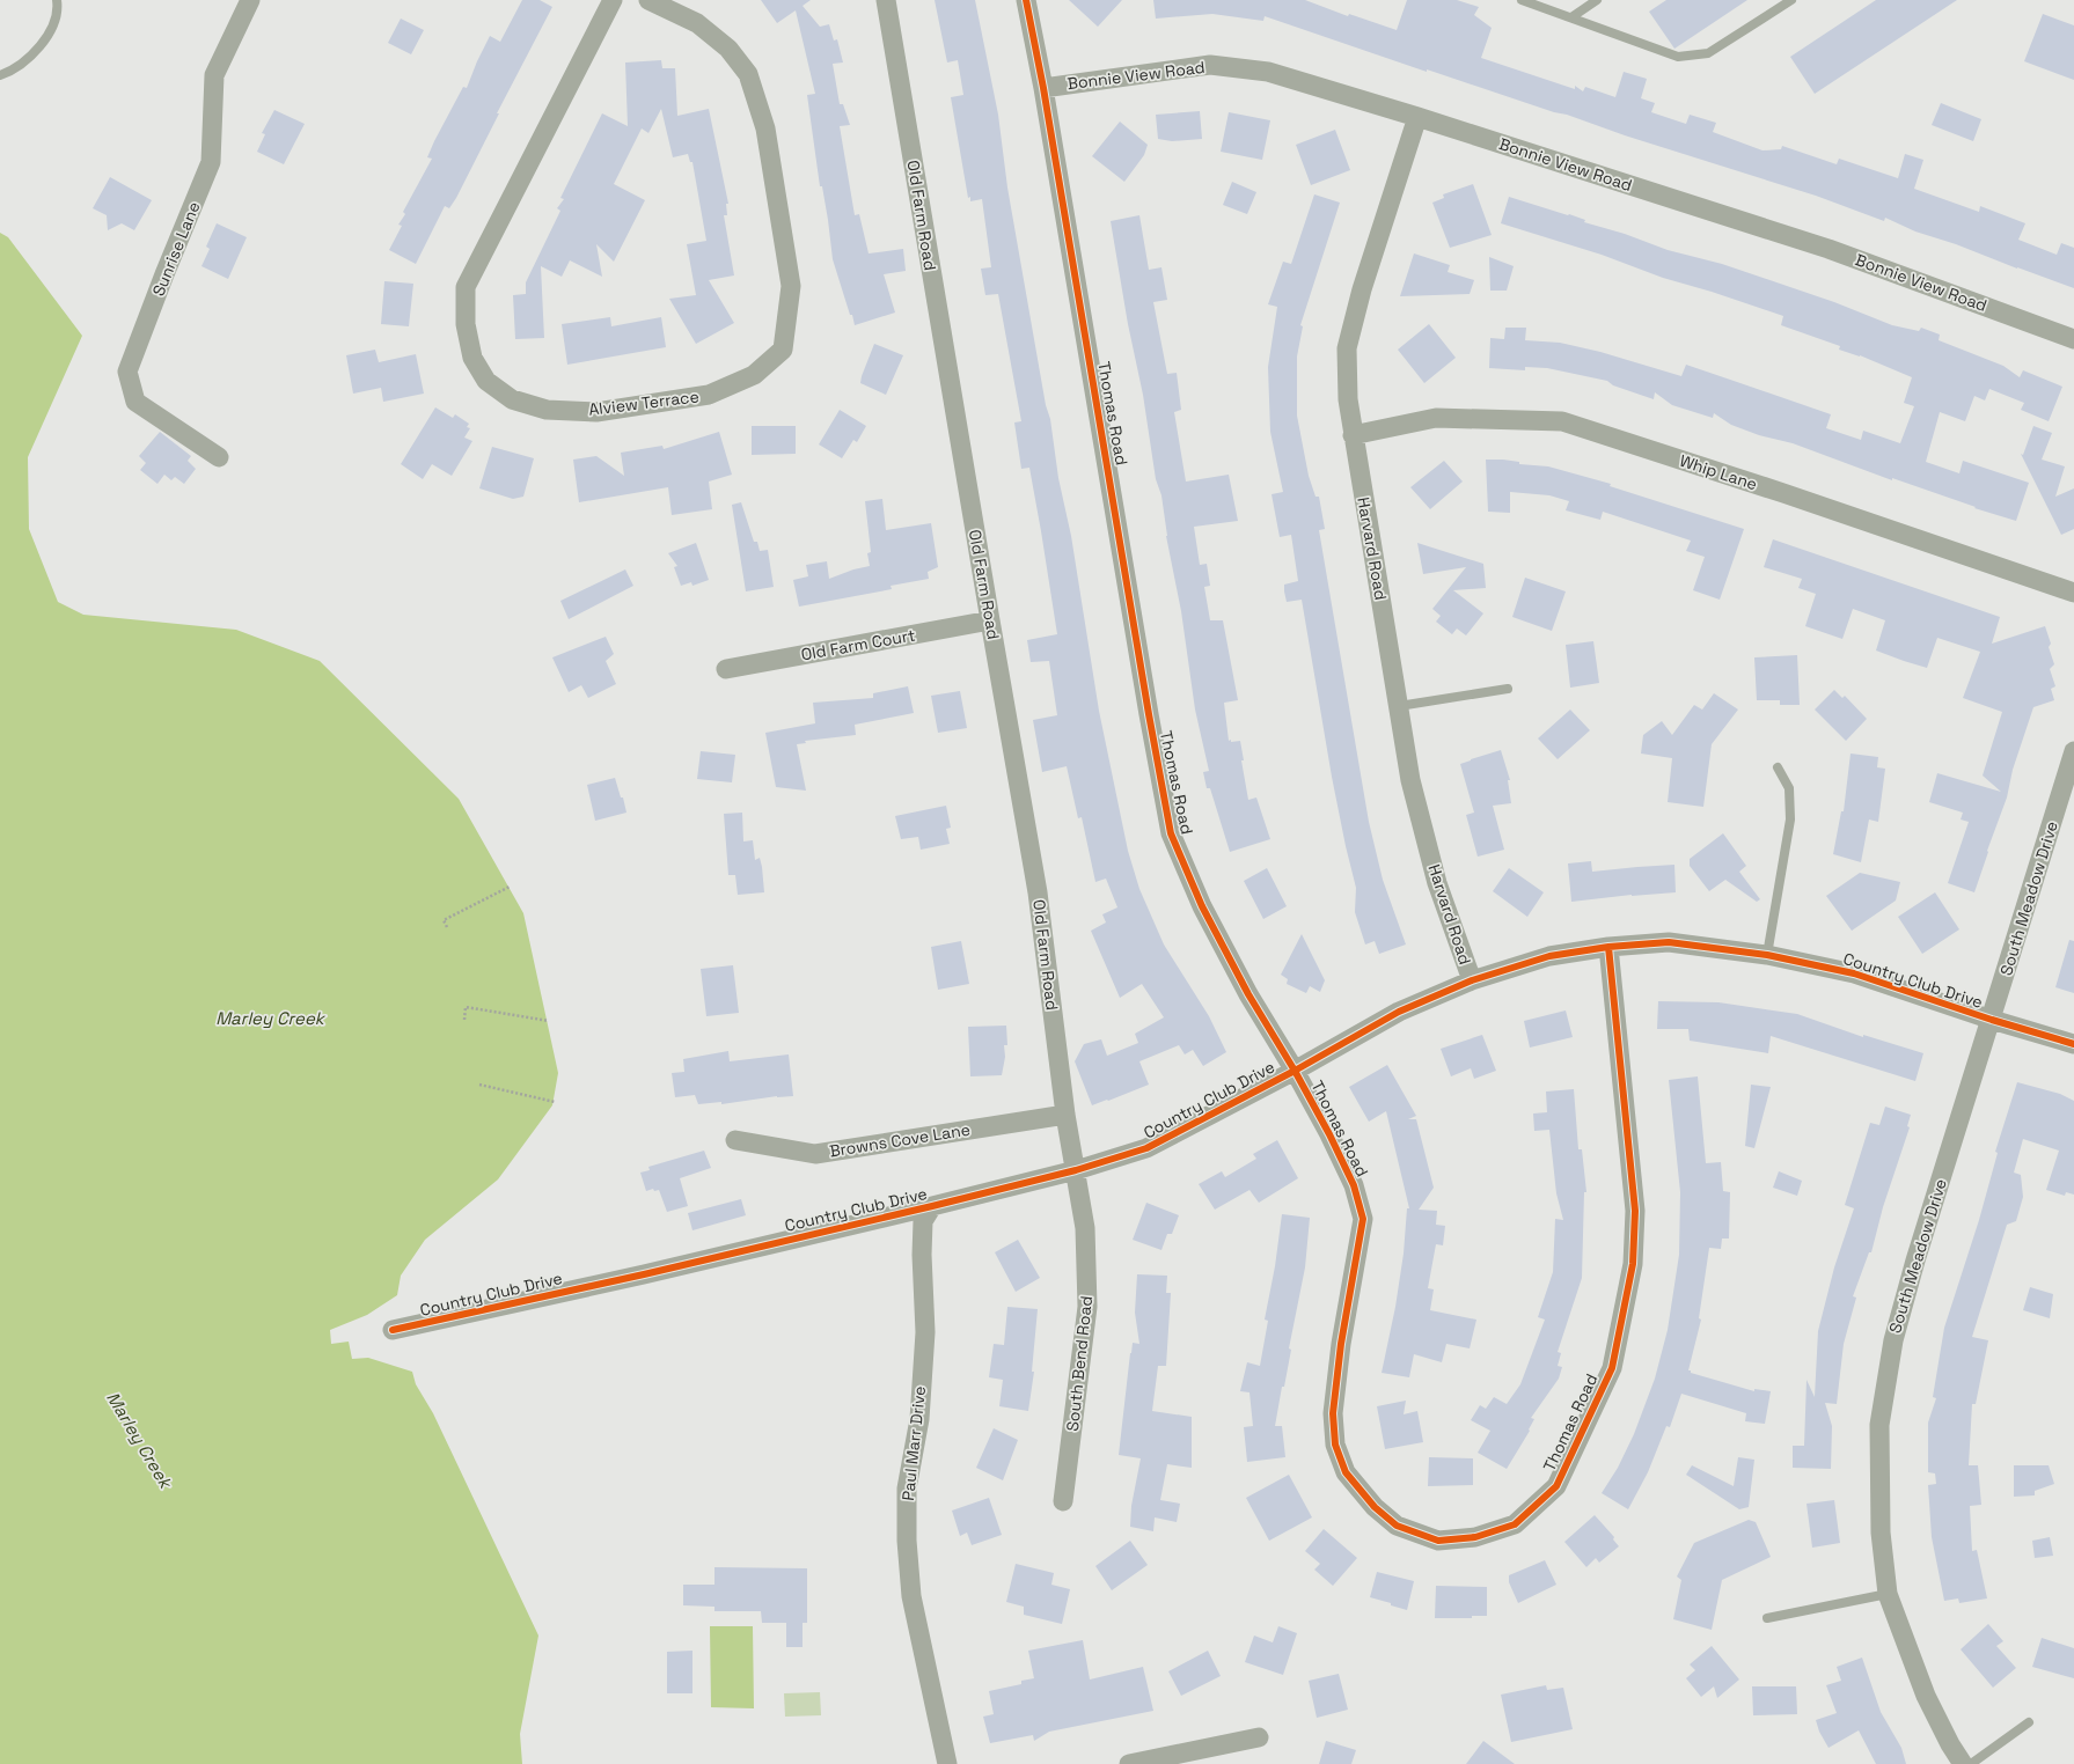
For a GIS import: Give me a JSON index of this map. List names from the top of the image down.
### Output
{
  "streets": {
    "street": [
      "Bonnie View Road",
      "Old Farm Road",
      "Sunrise Lane",
      "Alview Terrace",
      "Thomas Road",
      "Whip Lane",
      "Harvard Road",
      "Old Farm Court",
      "South Meadow Drive",
      "Country Club Drive",
      "Browns Cove Lane",
      "South Bend Road",
      "Paul Marr Drive"
    ]
  },
  "crossings": [
    ["Bonnie View Road", "Thomas Road"],
    ["Bonnie View Road", "Harvard Road"],
    ["Old Farm Road", "Old Farm Court"],
    ["Old Farm Road", "Country Club Drive"],
    ["Old Farm Road", "Browns Cove Lane"],
    ["Old Farm Road", "South Bend Road"],
    ["Thomas Road", "Country Club Drive"],
    ["Whip Lane", "Harvard Road"],
    ["Harvard Road", "Country Club Drive"],
    ["South Meadow Drive", "Country Club Drive"],
    ["Country Club Drive", "South Bend Road"],
    ["Country Club Drive", "Paul Marr Drive"]
  ],
  "water": ["Marley Creek"]
}
